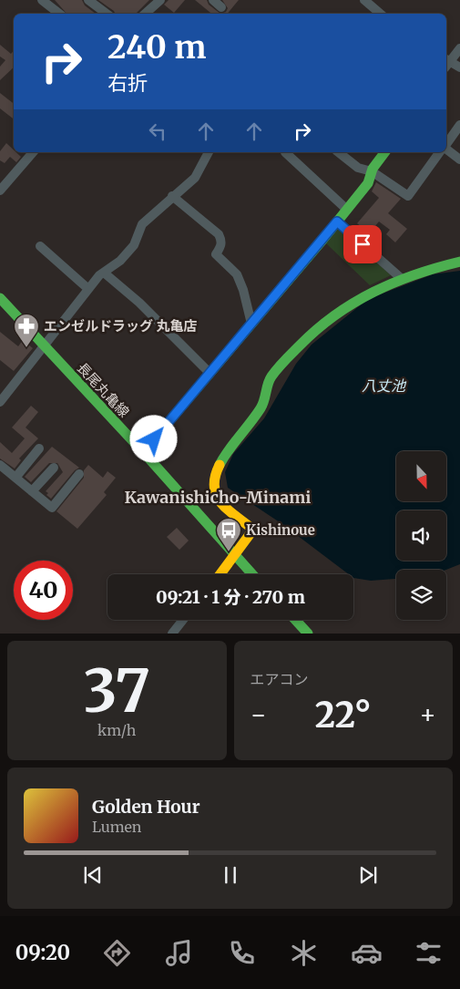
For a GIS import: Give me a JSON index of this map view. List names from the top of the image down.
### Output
{
  "streets": {
    "street": ["長尾丸亀線"]
  },
  "districts": ["Kawanishicho-Minami"],
  "water": ["八丈池"],
  "places": {
    "pharmacy": ["エンゼルドラッグ 丸亀店"],
    "bus stop": ["Kishinoue"]
  },
  "north": "bottom",
  "page": {
    "turn": ["240 m", "右折"],
    "limit": "40",
    "trip": "09:21 · 1 分 · 270 m",
    "tile": [
      ["37", "km/h"],
      "エアコン"
    ],
    "heat": ["−", "22°", "+"],
    "song": ["Golden Hour", "Lumen"],
    "tabs": "09:20"
  }
}
